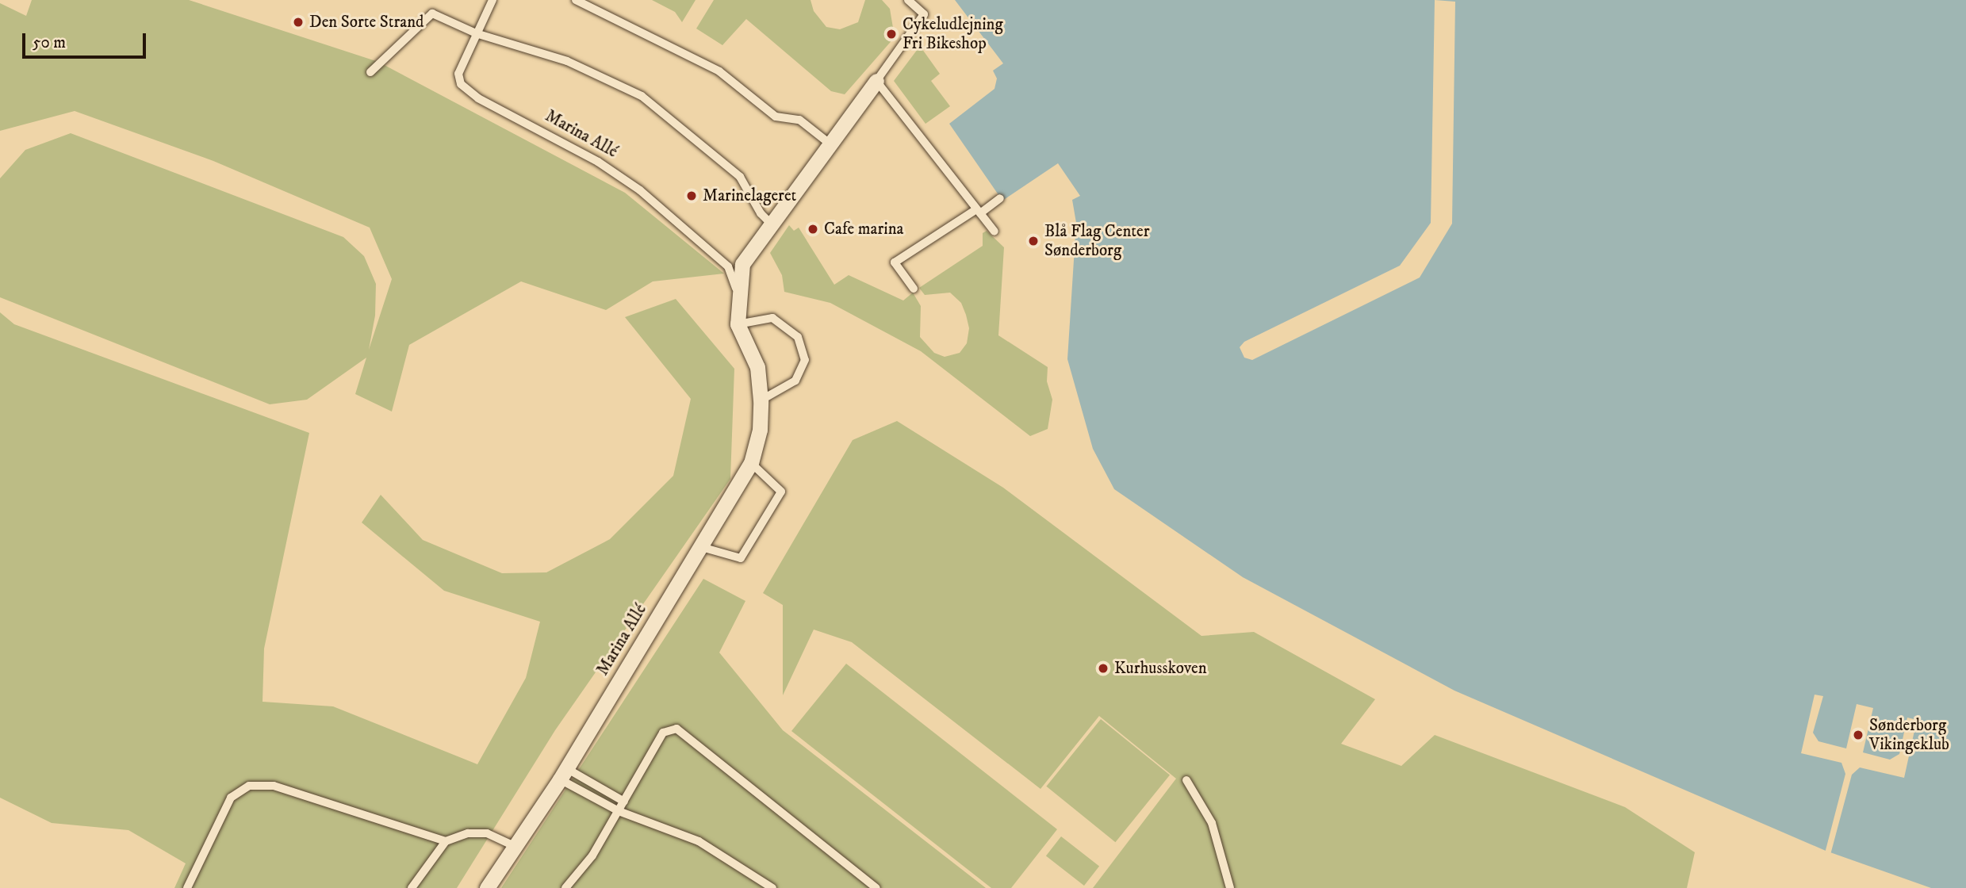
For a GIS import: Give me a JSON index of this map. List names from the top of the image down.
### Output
{
  "streets": {
    "street": ["Marina Allé"]
  },
  "places": [
    "Den Sorte Strand",
    "Cykeludlejning Fri Bikeshop",
    "Marinelageret",
    "Cafe marina",
    "Blå Flag Center Sønderborg",
    "Kurhusskoven",
    "Sønderborg Vikingeklub"
  ],
  "scale_bar": "50 m"
}
